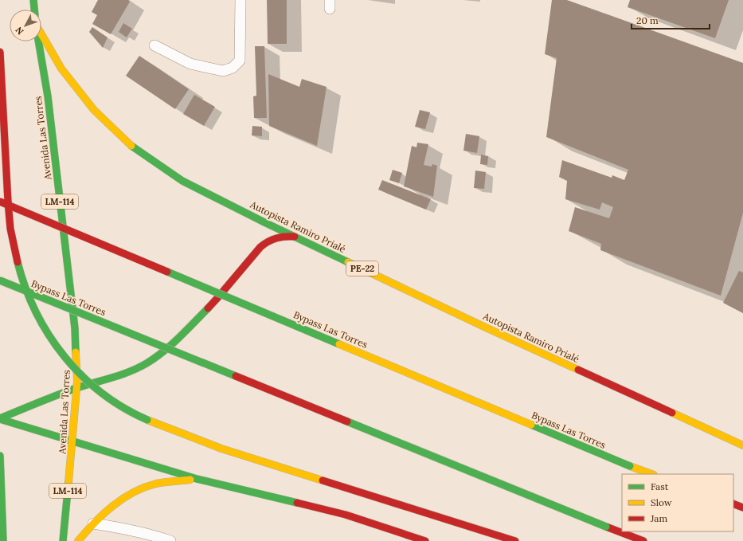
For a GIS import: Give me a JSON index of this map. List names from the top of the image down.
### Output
{
  "streets": {
    "main road": [
      "Avenida Las Torres",
      "LM-114",
      "Autopista Ramiro Prialé",
      "PE-22",
      "Bypass Las Torres"
    ]
  },
  "legend": ["Fast", "Slow", "Jam"],
  "scale_bar": "20 m",
  "north": "bottom left"
}
